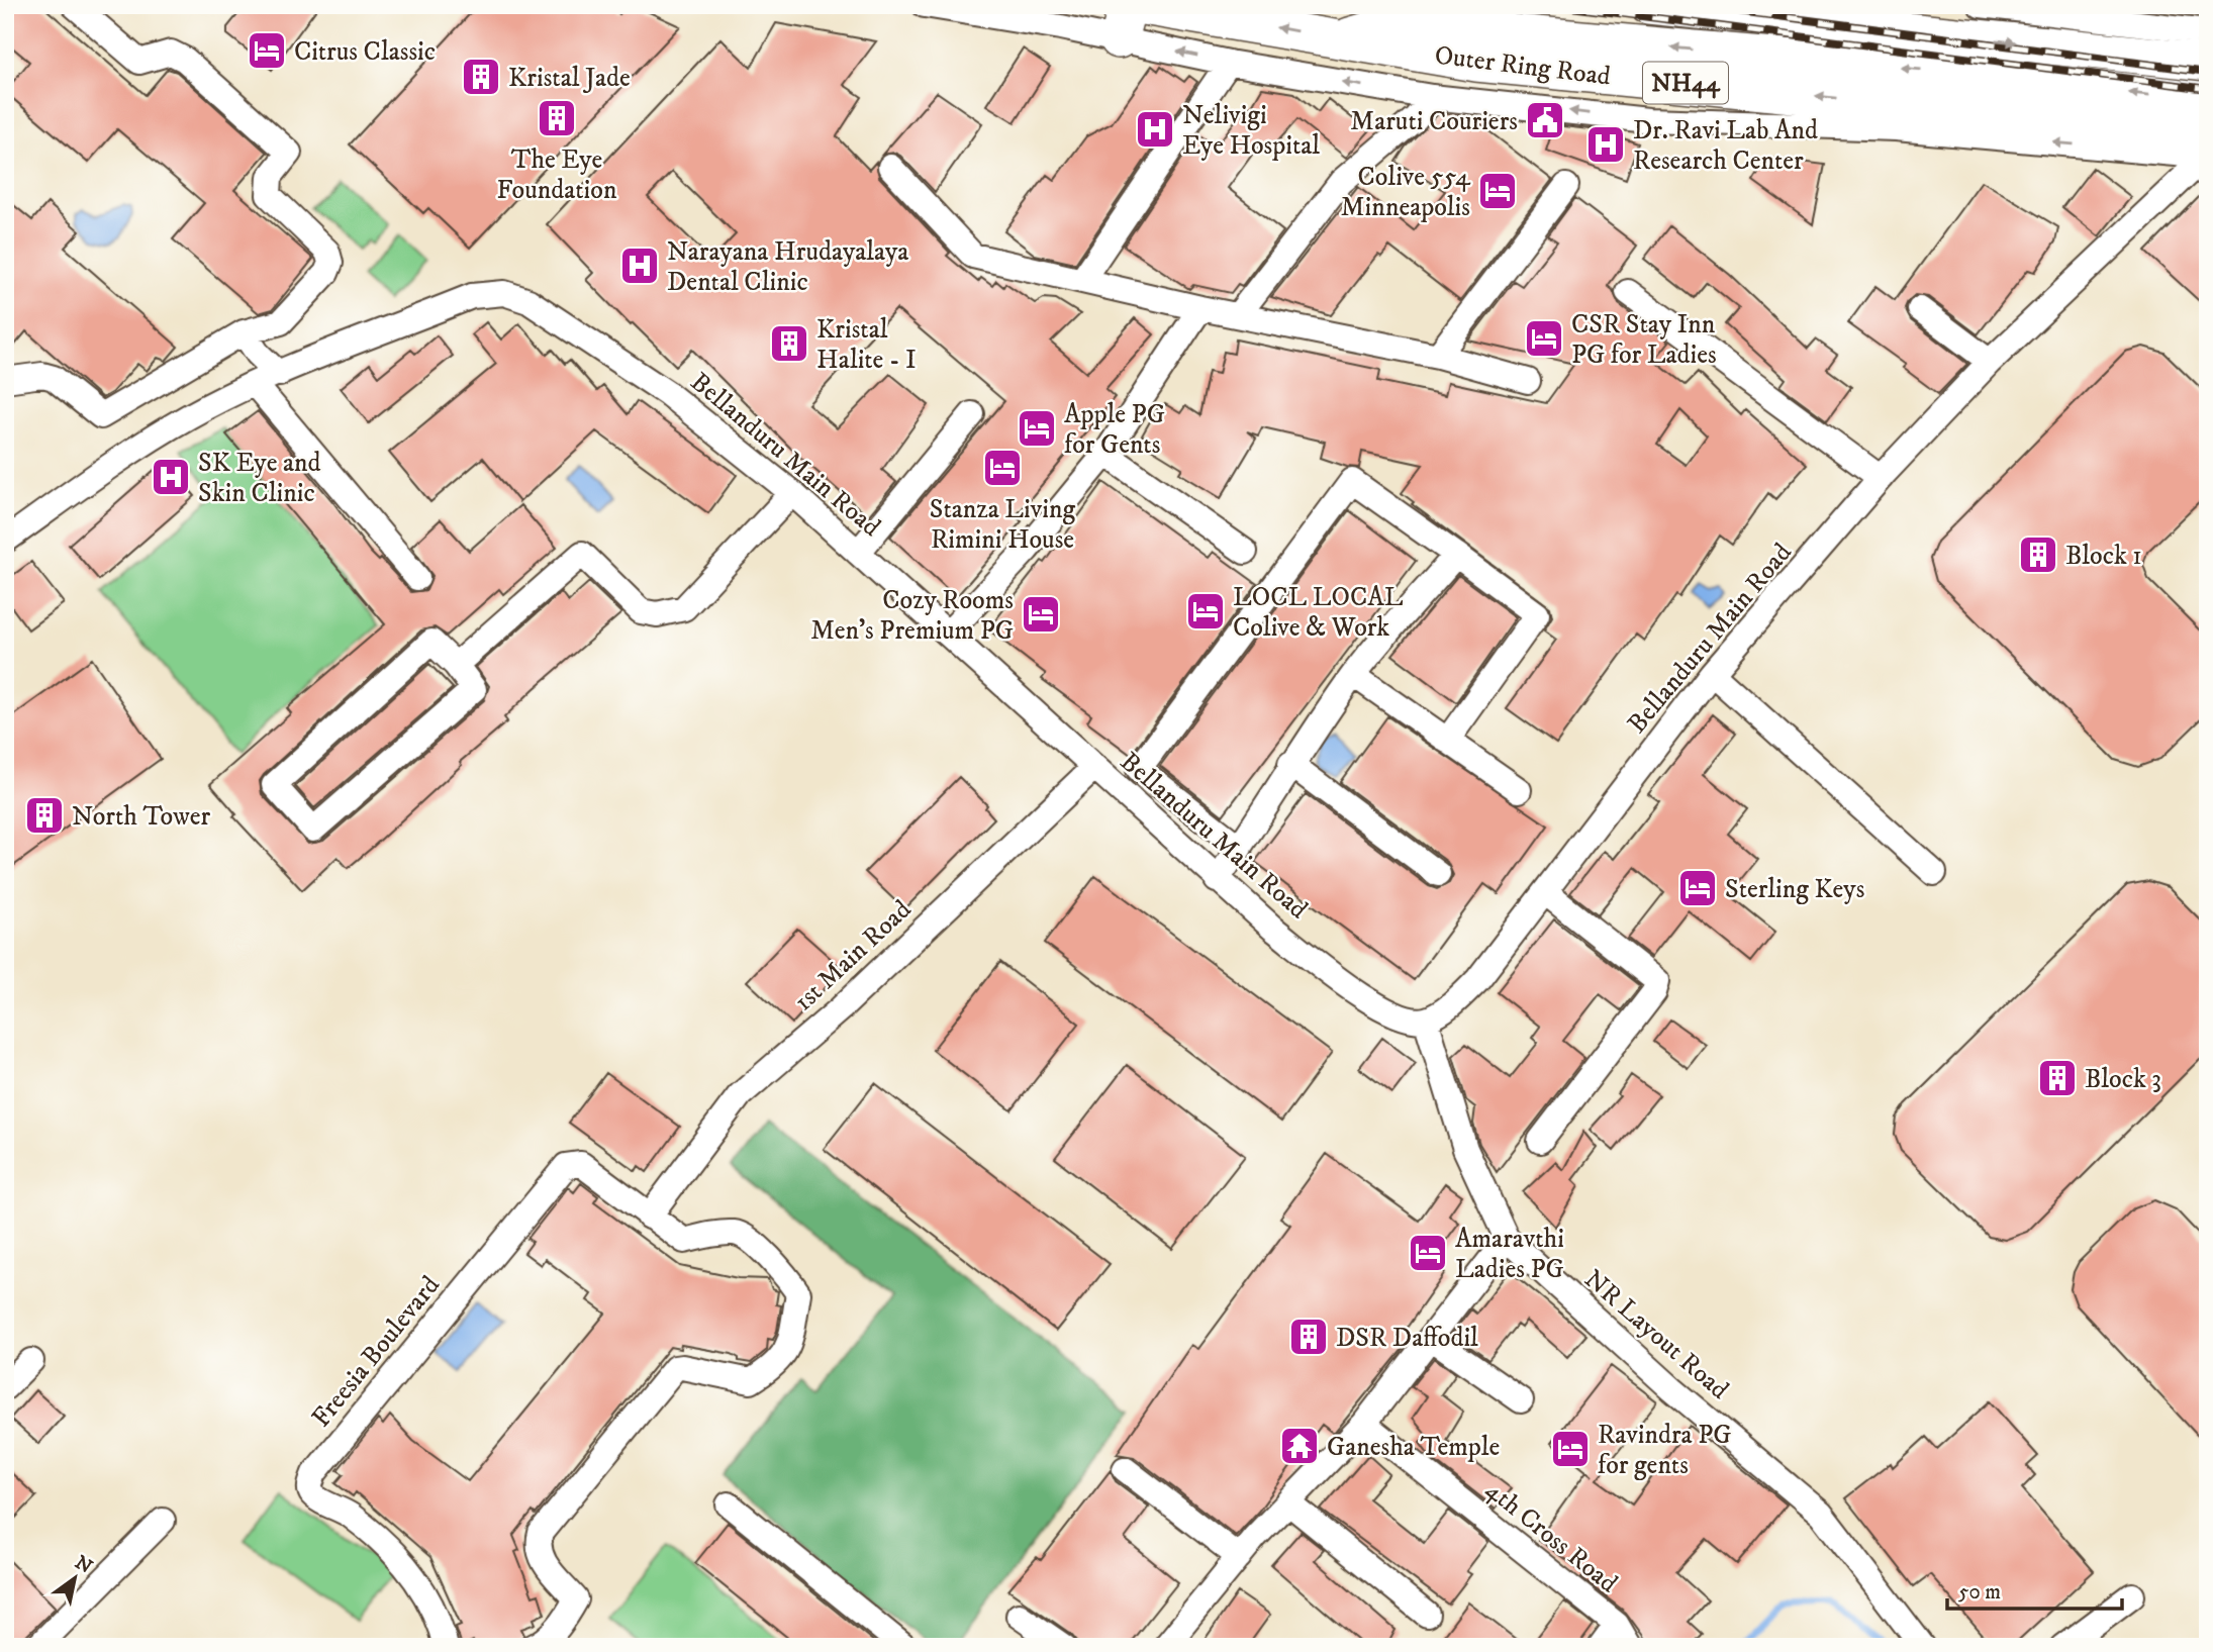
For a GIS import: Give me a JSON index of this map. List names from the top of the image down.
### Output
{
  "streets": {
    "highway": ["Outer Ring Road", "NH44"],
    "street": [
      "Bellanduru Main Road",
      "1st Main Road",
      "NR Layout Road",
      "Freesia Boulevard",
      "4th Cross Road"
    ]
  },
  "crossings": [
    ["Outer Ring Road", "Bellanduru Main Road"],
    ["Bellanduru Main Road", "1st Main Road"],
    ["Bellanduru Main Road", "NR Layout Road"],
    ["1st Main Road", "Freesia Boulevard"]
  ],
  "places": {
    "hotel": [
      "Citrus Classic",
      "Colive 554 Minneapolis",
      "CSR Stay Inn PG for Ladies",
      "Apple PG for Gents",
      "Stanza Living Rimini House",
      "LOCL LOCAL Colive & Work",
      "Cozy Rooms Men's Premium PG",
      "Sterling Keys",
      "Amaravthi Ladies PG",
      "Ravindra PG for gents"
    ],
    "building": [
      "Kristal Jade",
      "The Eye Foundation",
      "Kristal Halite - I",
      "Block 1",
      "North Tower",
      "Block 3",
      "DSR Daffodil"
    ],
    "public building": ["Maruti Couriers"],
    "hospital": [
      "Nelivigi Eye Hospital",
      "Dr. Ravi Lab And Research Center",
      "Narayana Hrudayalaya Dental Clinic",
      "SK Eye and Skin Clinic"
    ],
    "temple": ["Ganesha Temple"]
  },
  "scale_bar": "50 m",
  "north": "top right"
}
